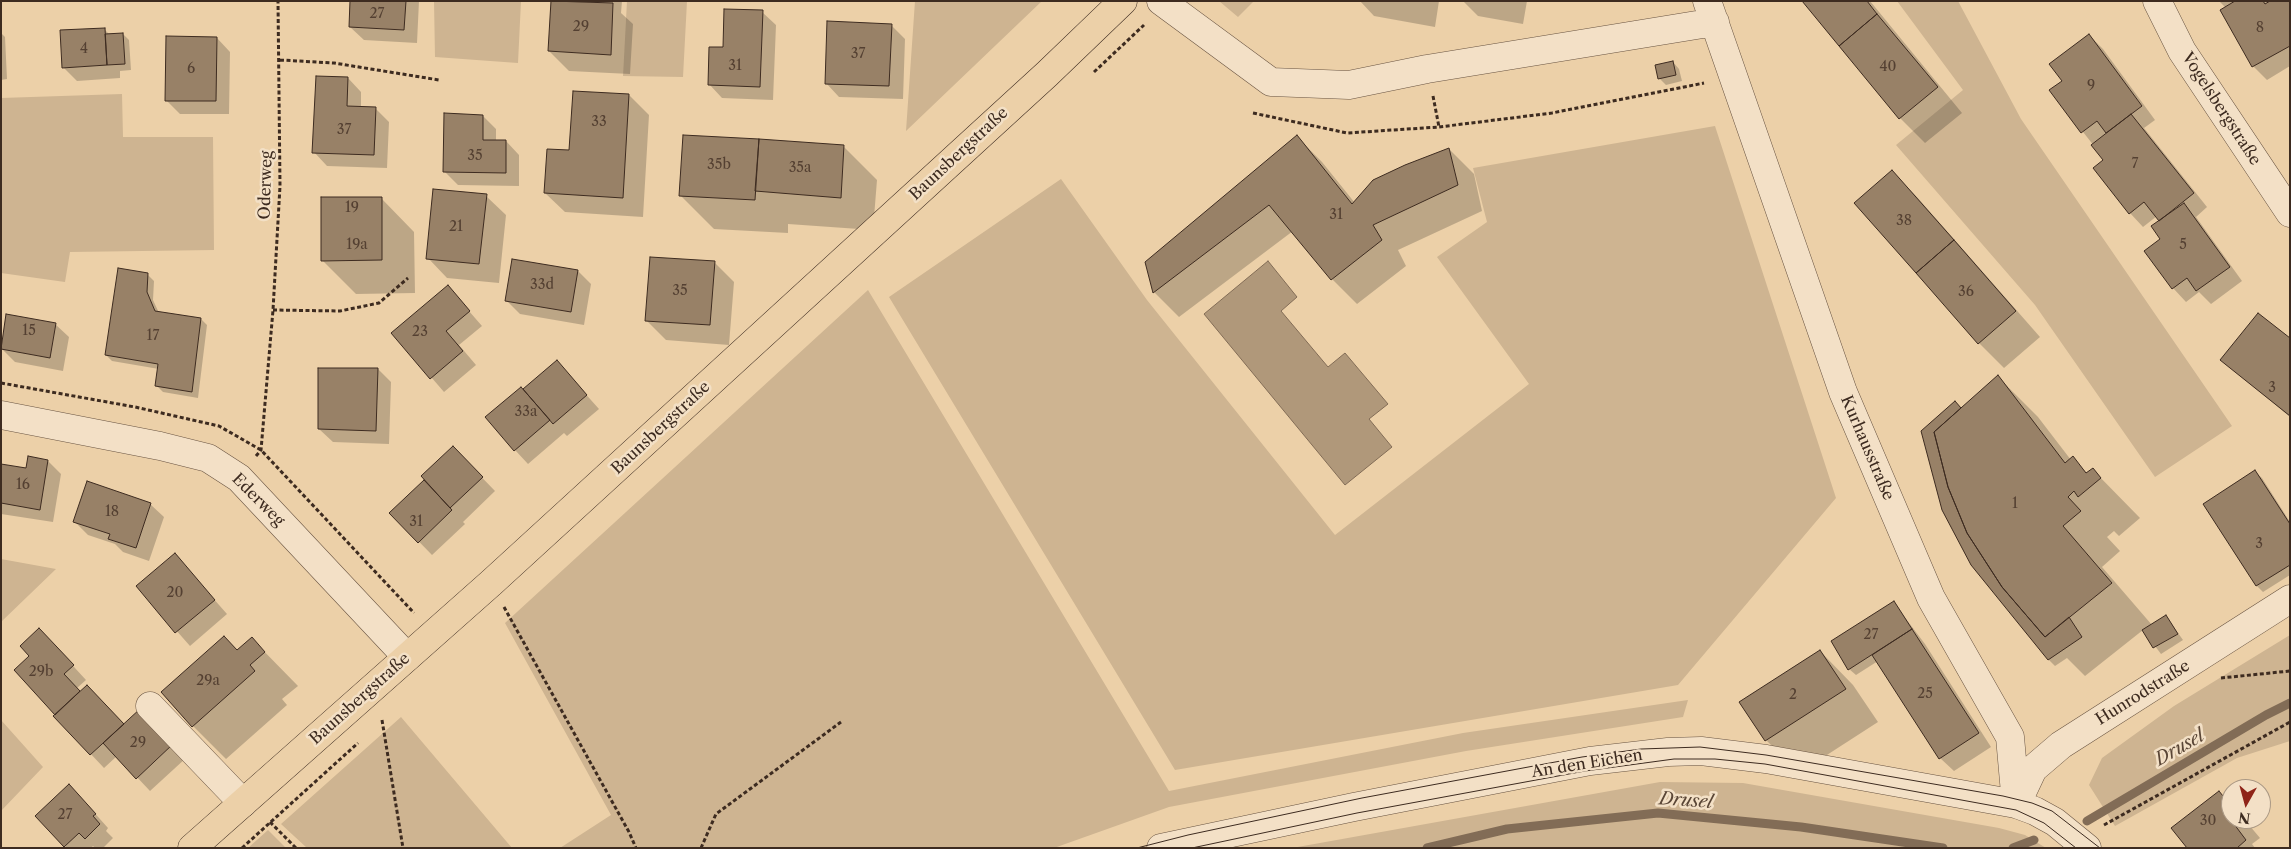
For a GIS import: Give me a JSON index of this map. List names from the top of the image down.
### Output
{
  "streets": {
    "main road": ["Baunsbergstraße"],
    "street": [
      "Vogelsbergstraße",
      "Kurhausstraße",
      "Ederweg",
      "Hunrodstraße",
      "An den Eichen"
    ],
    "path": ["Oderweg"]
  },
  "crossings": [
    ["Baunsbergstraße", "Ederweg"],
    ["Oderweg", "Ederweg"],
    ["Kurhausstraße", "Hunrodstraße"],
    ["Kurhausstraße", "An den Eichen"],
    ["Hunrodstraße", "An den Eichen"]
  ],
  "water": ["Drusel"],
  "house_numbers": [
    "27",
    "29",
    "8",
    "4",
    "37",
    "31",
    "40",
    "6",
    "9",
    "33",
    "37",
    "35",
    "7",
    "35b",
    "35a",
    "19",
    "31",
    "38",
    "21",
    "19a",
    "5",
    "33d",
    "35",
    "36",
    "15",
    "23",
    "17",
    "3",
    "33a",
    "16",
    "1",
    "18",
    "31",
    "3",
    "20",
    "27",
    "29b",
    "29a",
    "25",
    "2",
    "29",
    "27",
    "30"
  ],
  "north": "bottom"
}
